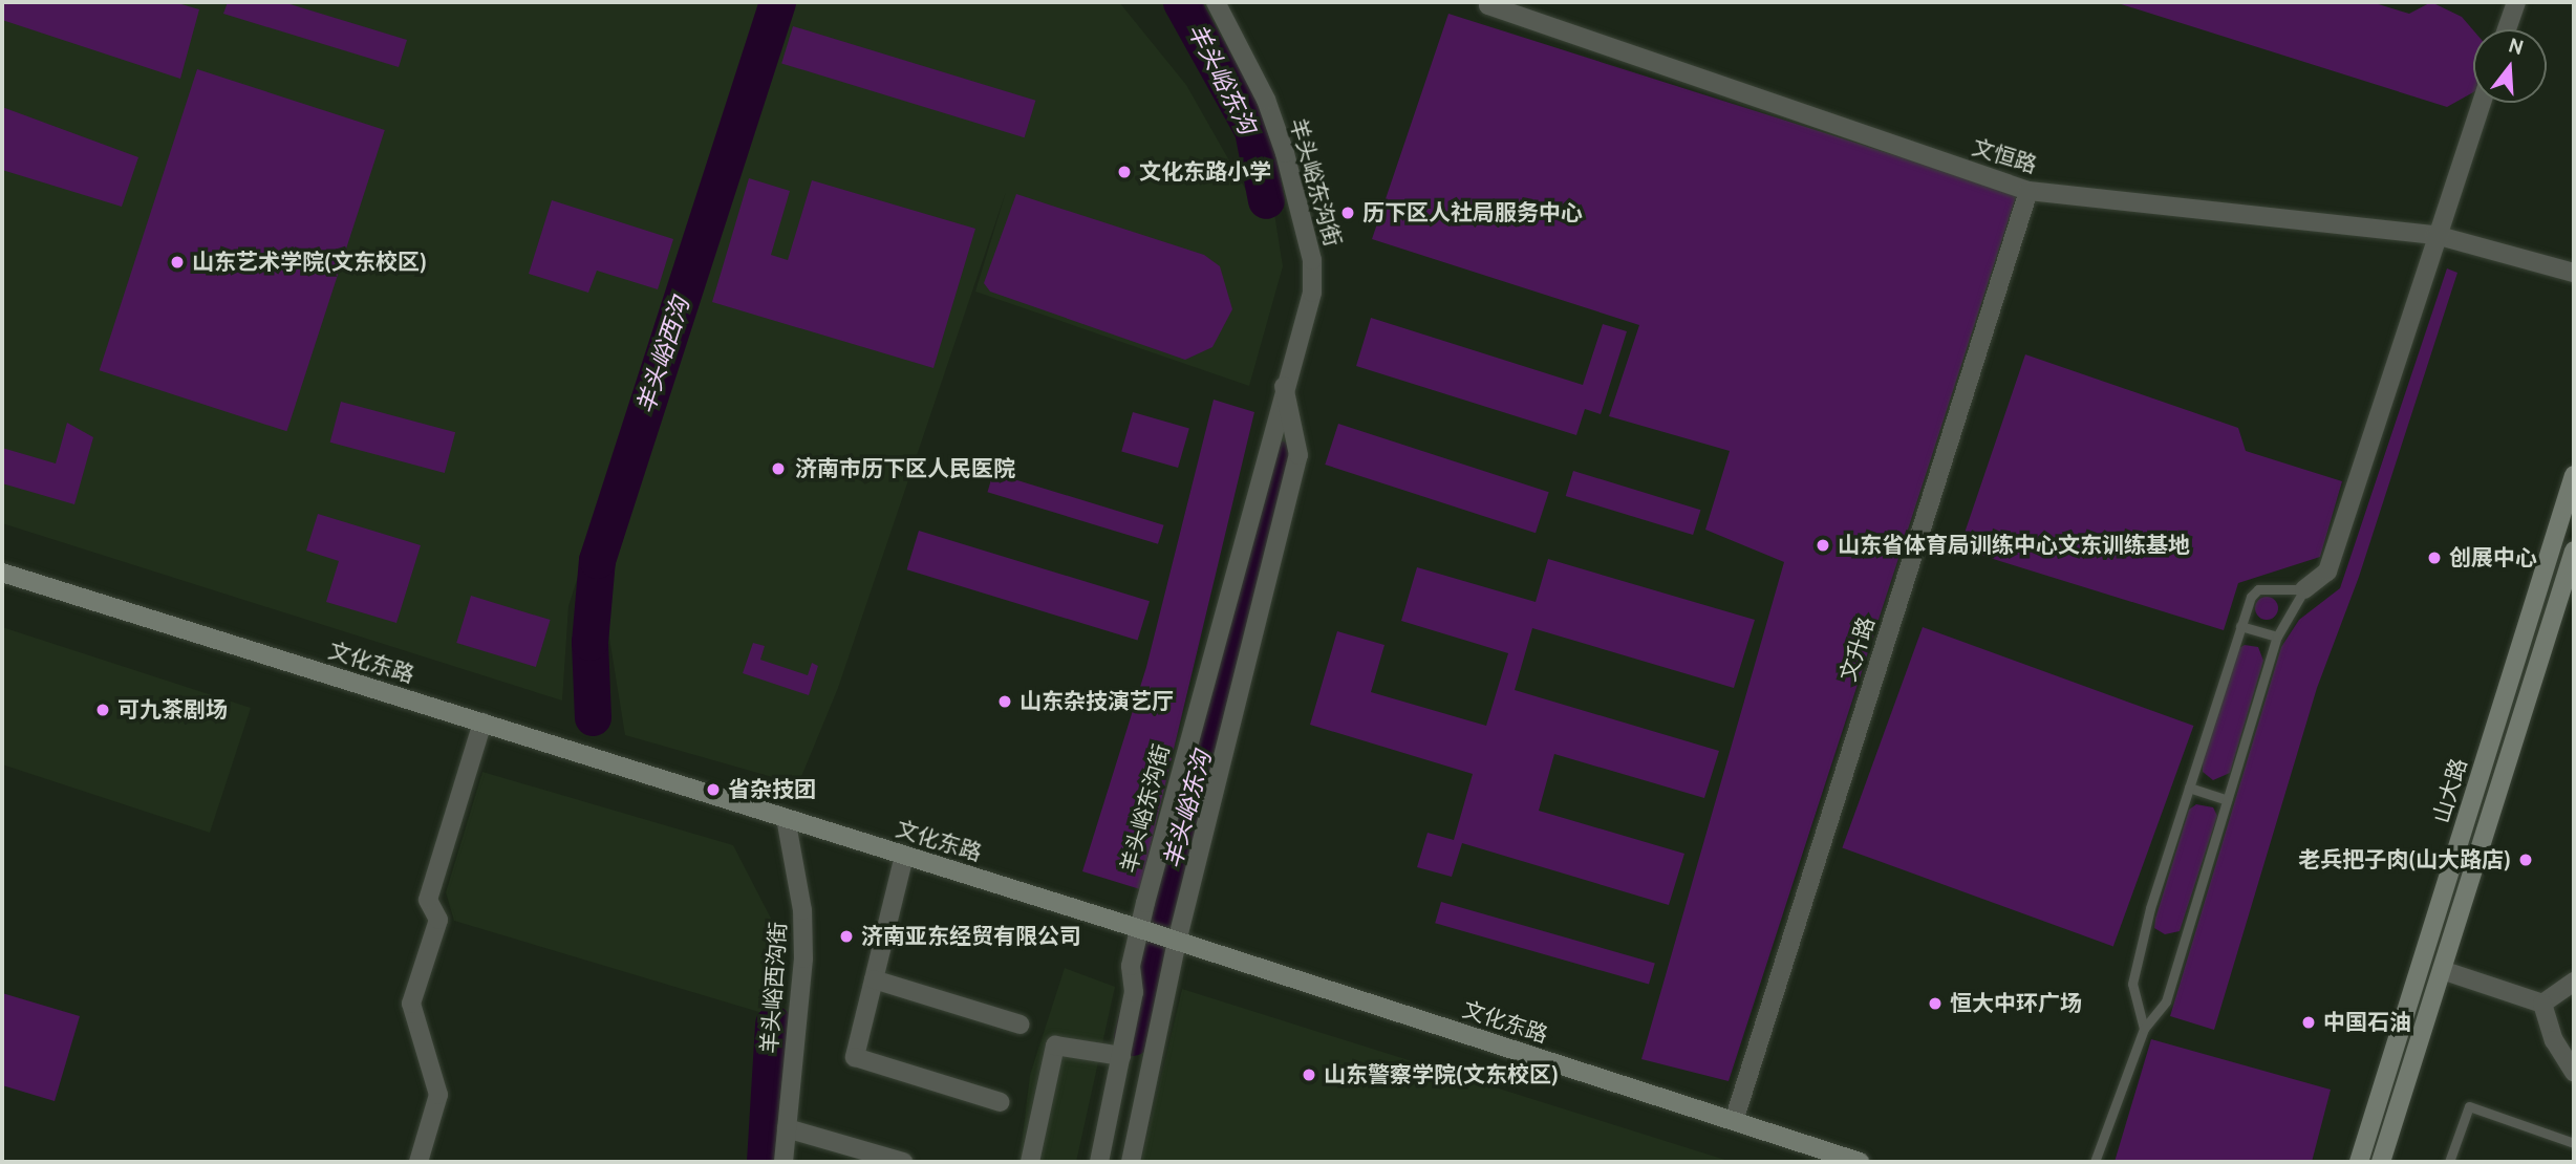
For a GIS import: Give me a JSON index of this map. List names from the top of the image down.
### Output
{
  "streets": {
    "main road": ["文化东路", "山大路"],
    "street": [
      "文恒路",
      "羊头峪东沟街",
      "文升路",
      "羊头峪西沟街"
    ]
  },
  "crossings": [
    ["文恒路", "文升路"],
    ["羊头峪东沟街", "文化东路"],
    ["文升路", "文化东路"],
    ["文化东路", "羊头峪西沟街"]
  ],
  "water": ["羊头峪东沟", "羊头峪西沟"],
  "places": [
    "文化东路小学",
    "历下区人社局服务中心",
    "山东艺术学院(文东校区)",
    "济南市历下区人民医院",
    "山东省体育局训练中心文东训练基地",
    "创展中心",
    "山东杂技演艺厅",
    "可九茶剧场",
    "省杂技团",
    "老兵把子肉(山大路店)",
    "济南亚东经贸有限公司",
    "恒大中环广场",
    "中国石油",
    "山东警察学院(文东校区)"
  ],
  "north": "top"
}
